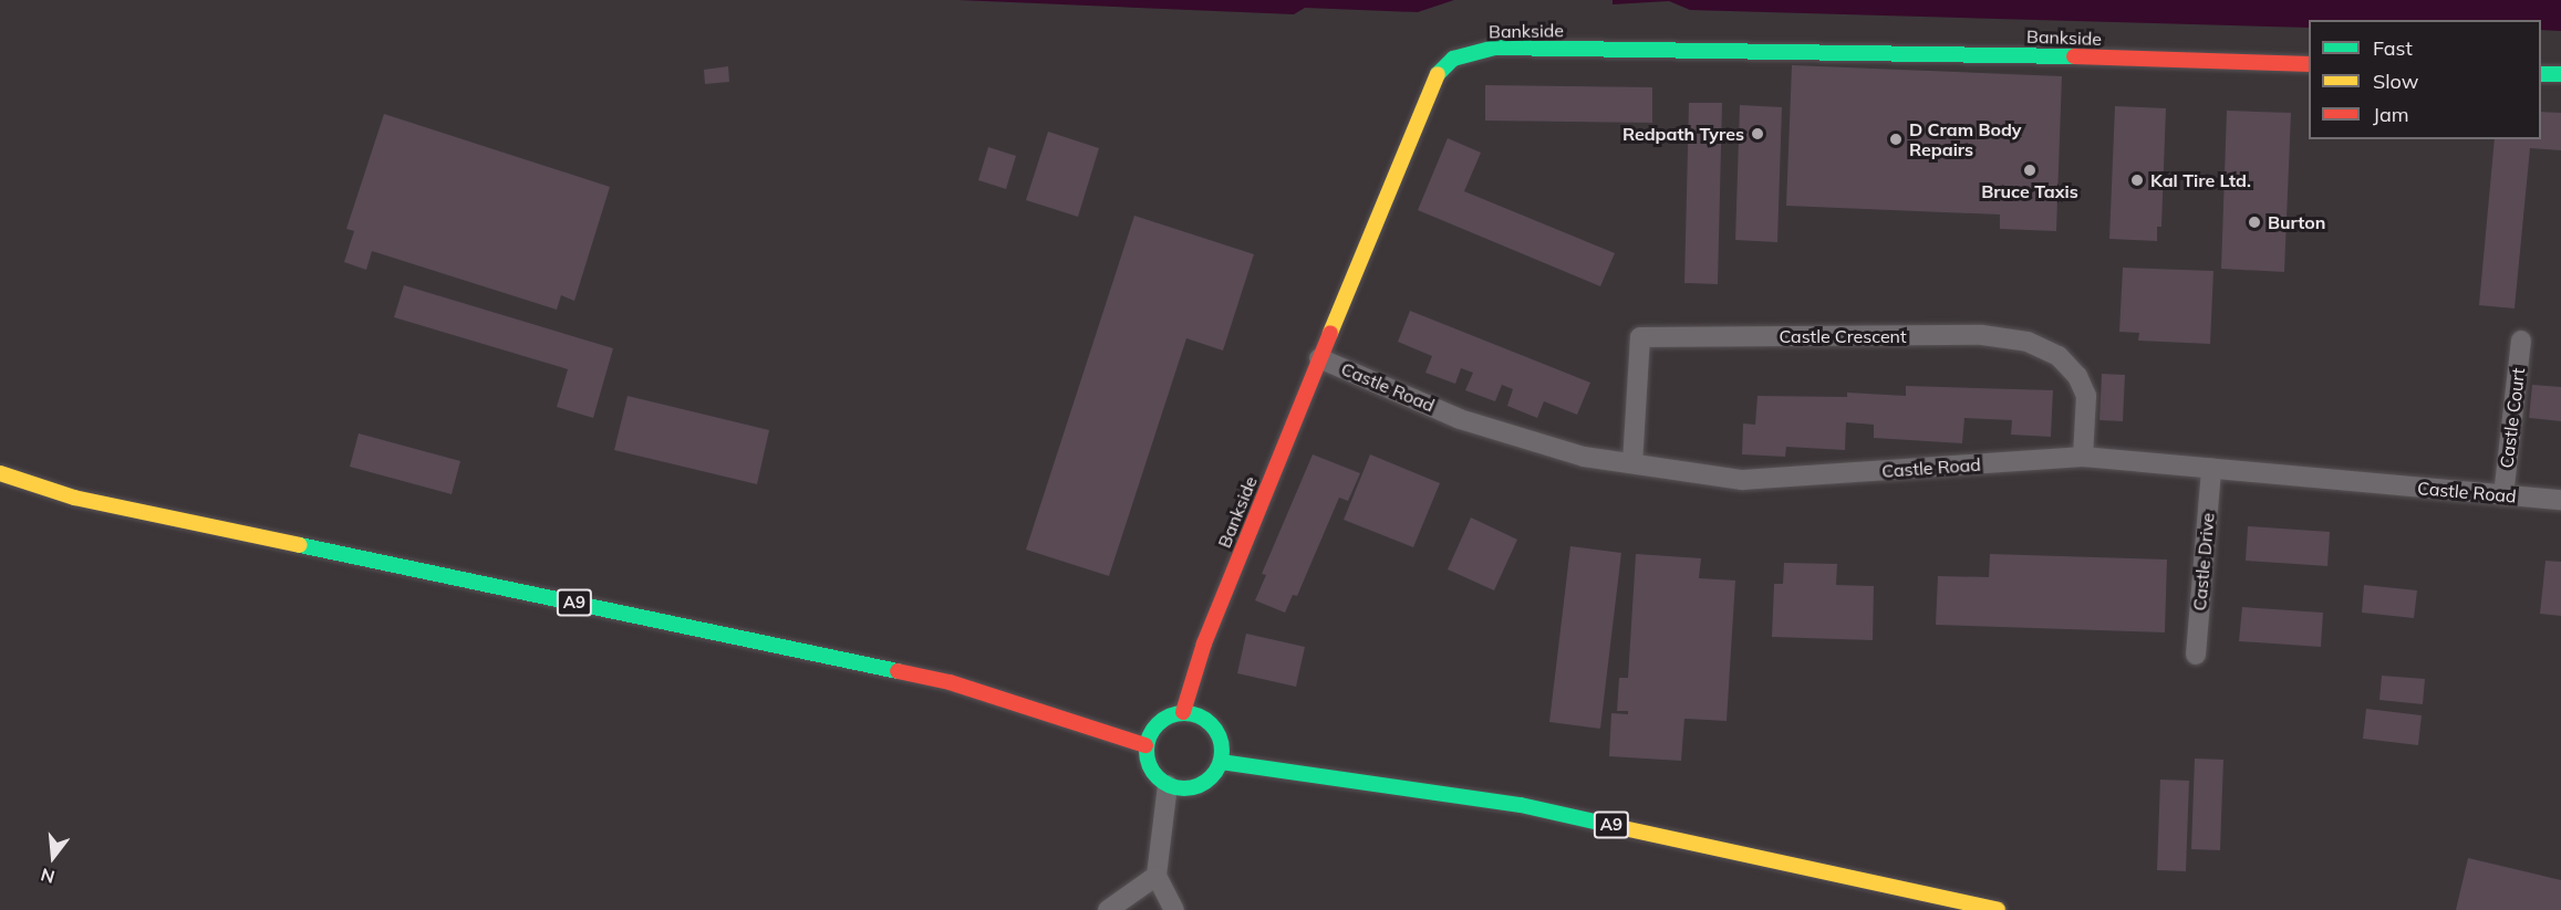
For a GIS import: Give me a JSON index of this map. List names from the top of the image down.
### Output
{
  "streets": {
    "main road": ["Bankside", "A9"],
    "street": [
      "Castle Crescent",
      "Castle Road",
      "Castle Court",
      "Castle Drive"
    ]
  },
  "crossings": [
    ["Bankside", "Castle Road"],
    ["Bankside", "A9"],
    ["Castle Crescent", "Castle Road"],
    ["Castle Road", "Castle Court"],
    ["Castle Road", "Castle Drive"]
  ],
  "places": [
    "Redpath Tyres",
    "D Cram Body Repairs",
    "Bruce Taxis",
    "Kal Tire Ltd.",
    "Burton"
  ],
  "legend": ["Fast", "Slow", "Jam"],
  "north": "bottom"
}
